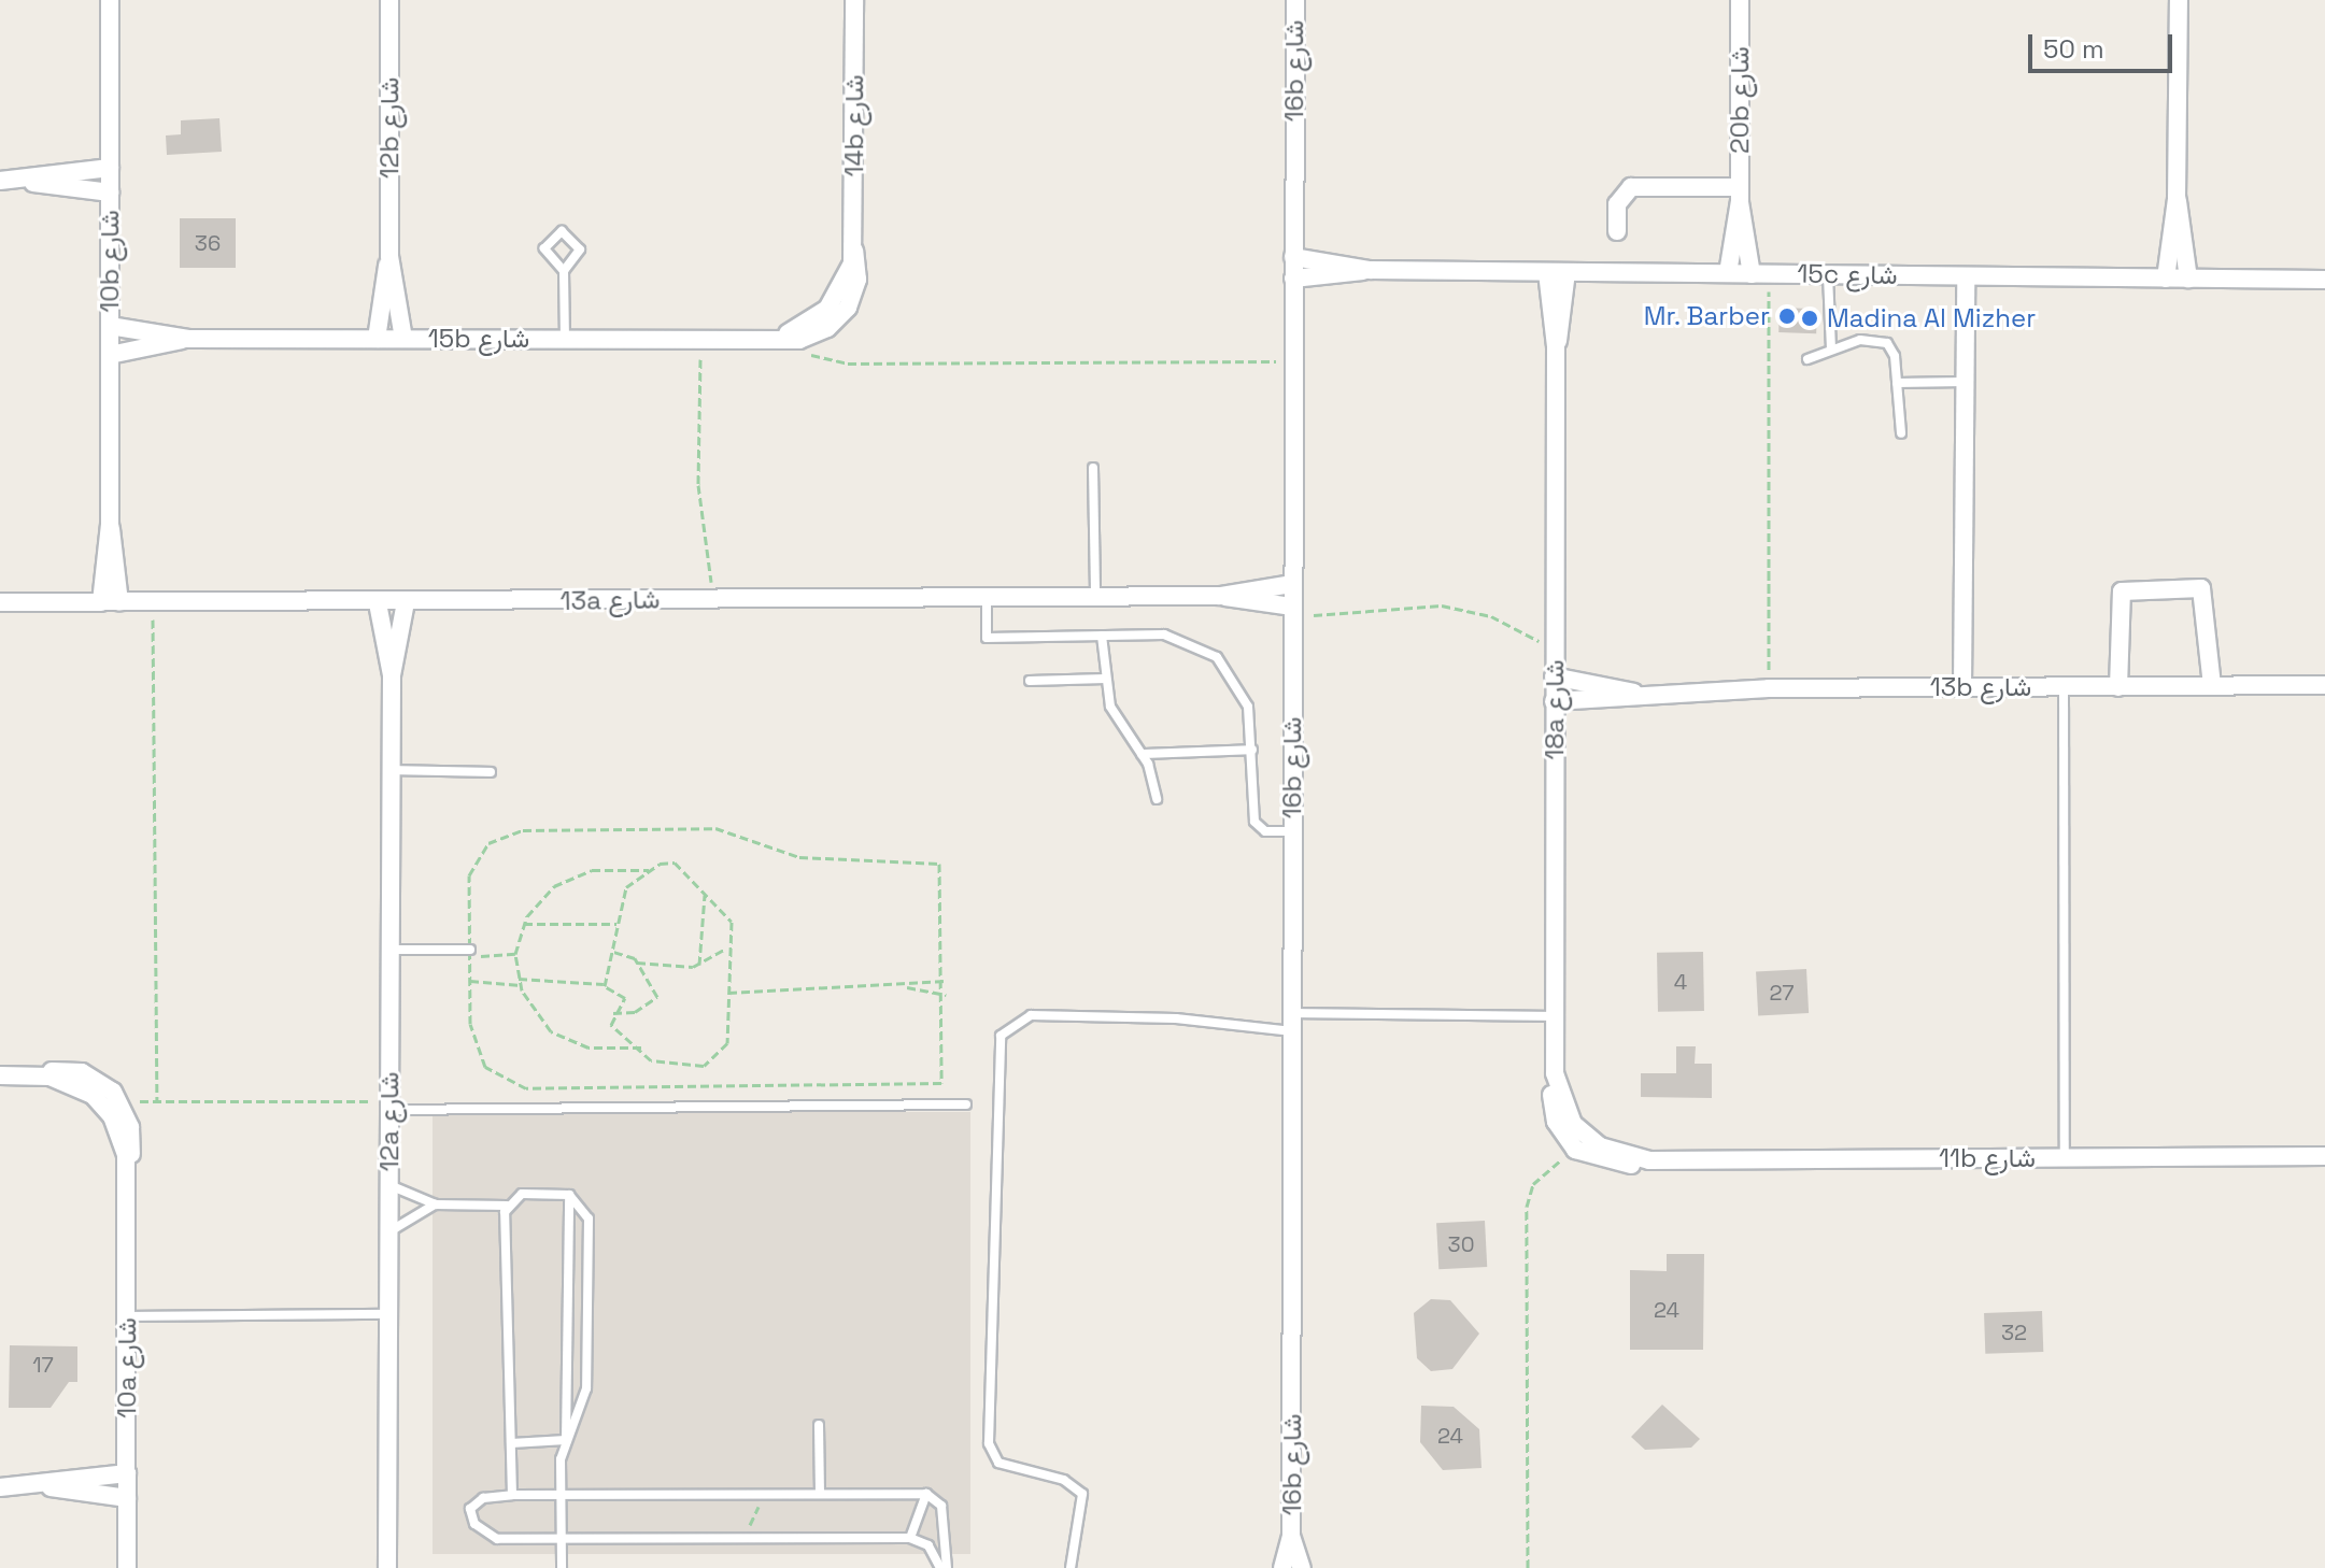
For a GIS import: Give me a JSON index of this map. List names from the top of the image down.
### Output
{
  "streets": {
    "street": [
      "16b شارع",
      "20b شارع",
      "14b شارع",
      "12b شارع",
      "10b شارع",
      "15c شارع",
      "15b شارع",
      "13a شارع",
      "13b شارع",
      "18a شارع",
      "12a شارع",
      "11b شارع",
      "10a شارع"
    ]
  },
  "crossings": [
    ["16b شارع", "15c شارع"],
    ["16b شارع", "13a شارع"],
    ["20b شارع", "15c شارع"],
    ["14b شارع", "15b شارع"],
    ["12b شارع", "15b شارع"],
    ["10b شارع", "15b شارع"],
    ["10b شارع", "13a شارع"],
    ["15c شارع", "18a شارع"],
    ["13a شارع", "12a شارع"],
    ["13b شارع", "18a شارع"],
    ["18a شارع", "11b شارع"]
  ],
  "places": ["Mr. Barber", "Madina Al Mizher"],
  "house_numbers": [
    "36",
    "4",
    "27",
    "30",
    "24",
    "32",
    "17",
    "24"
  ],
  "scale_bar": "50 m"
}
